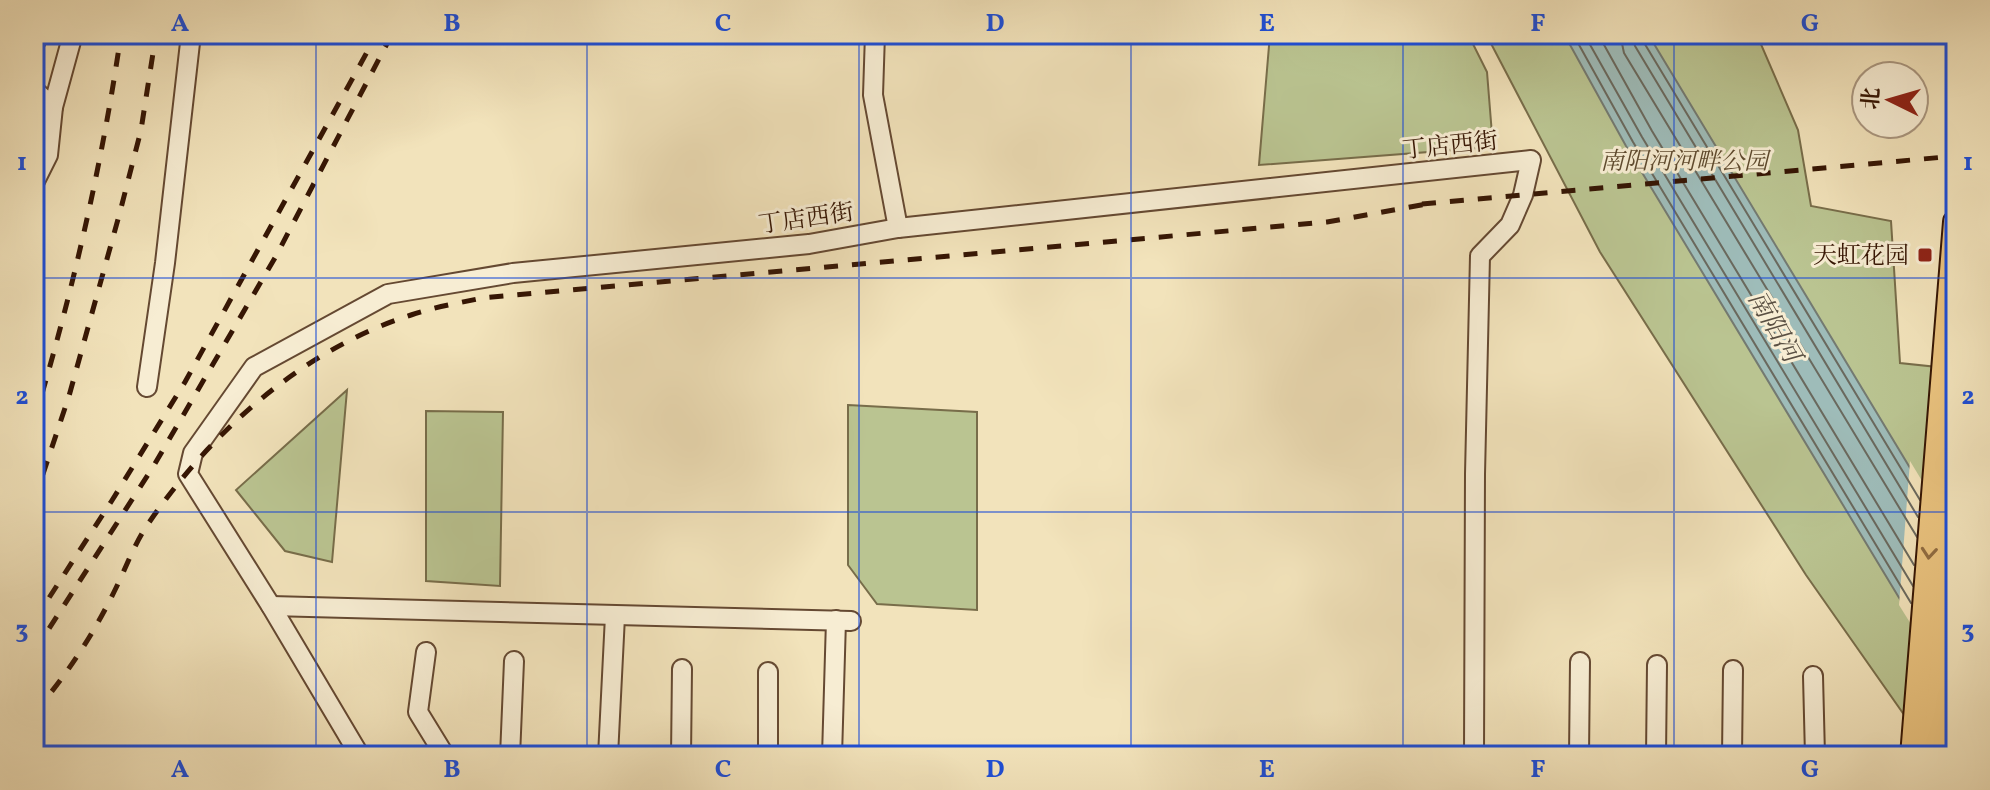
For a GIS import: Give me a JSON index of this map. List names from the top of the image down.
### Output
{
  "streets": {
    "street": ["丁店西街"]
  },
  "water": ["南阳河"],
  "parks": ["南阳河河畔公园"],
  "places": {
    "transit": ["天虹花园"]
  },
  "north": "left",
  "grid": {
    "columns": [
      "A",
      "B",
      "C",
      "D",
      "E",
      "F",
      "G"
    ],
    "rows": ["1", "2", "3"]
  }
}
